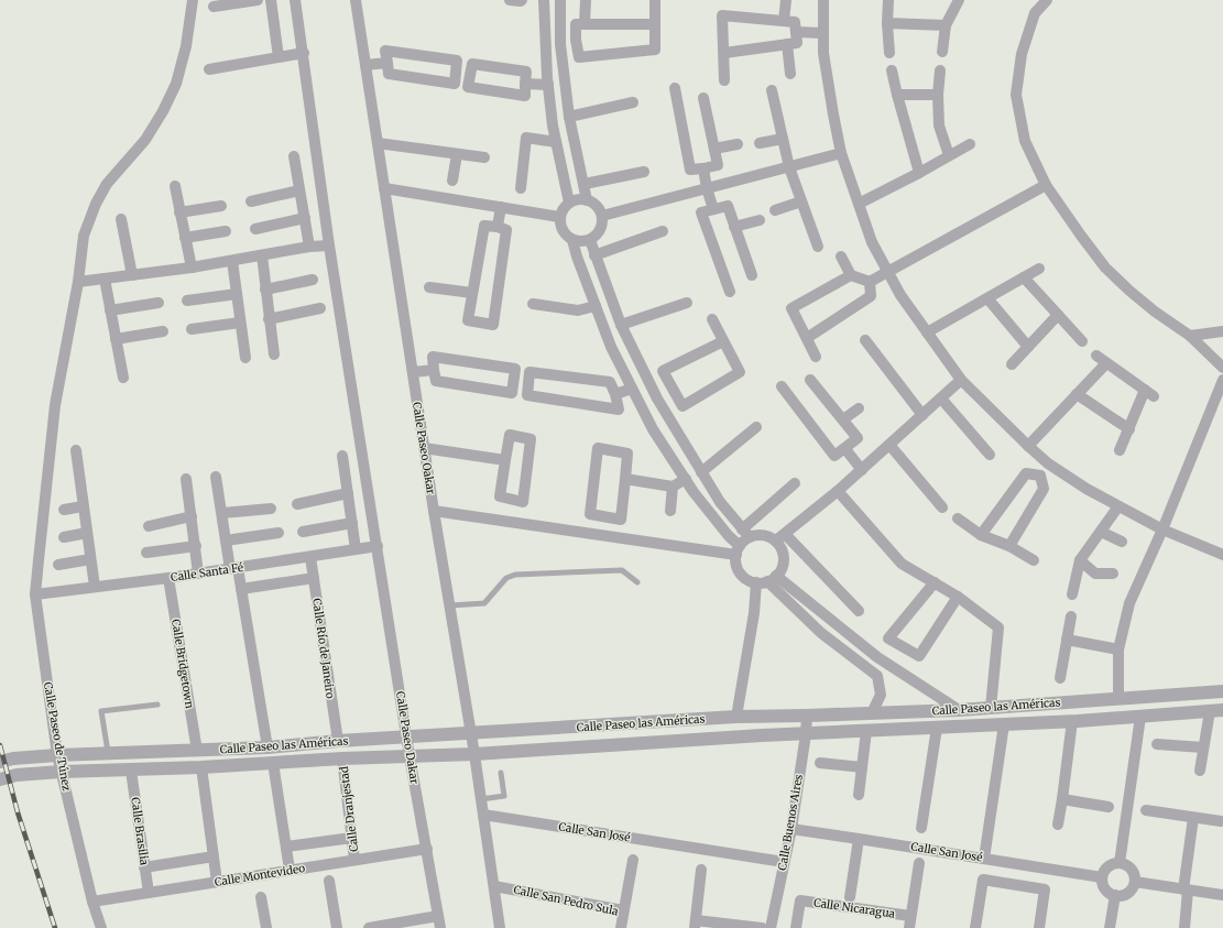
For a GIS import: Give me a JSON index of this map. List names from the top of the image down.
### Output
{
  "streets": {
    "street": [
      "Calle Paseo Oakar",
      "Calle Santa Fé",
      "Calle Río de Janeiro",
      "Calle Bridgetown",
      "Calle Paseo las Américas",
      "Calle Paseo de Túnez",
      "Calle Paseo Dakar",
      "Calle Dranjestad",
      "Calle Buenos Aires",
      "Calle Brasilia",
      "Calle San José",
      "Calle Montevideo",
      "Calle San Pedro Sula",
      "Calle Nicaragua"
    ]
  },
  "crossings": [
    ["Calle Paseo Oakar", "Calle Paseo las Américas"],
    ["Calle Santa Fé", "Calle Río de Janeiro"],
    ["Calle Santa Fé", "Calle Bridgetown"],
    ["Calle Santa Fé", "Calle Paseo de Túnez"],
    ["Calle Santa Fé", "Calle Paseo Dakar"],
    ["Calle Río de Janeiro", "Calle Paseo las Américas"],
    ["Calle Bridgetown", "Calle Paseo las Américas"],
    ["Calle Paseo las Américas", "Calle Paseo de Túnez"],
    ["Calle Paseo las Américas", "Calle Paseo Dakar"],
    ["Calle Paseo las Américas", "Calle Dranjestad"],
    ["Calle Paseo las Américas", "Calle Buenos Aires"],
    ["Calle Paseo las Américas", "Calle Brasilia"],
    ["Calle Paseo de Túnez", "Calle Montevideo"],
    ["Calle Paseo Dakar", "Calle Montevideo"],
    ["Calle Dranjestad", "Calle Montevideo"],
    ["Calle Buenos Aires", "Calle San José"],
    ["Calle Brasilia", "Calle Montevideo"]
  ]
}
